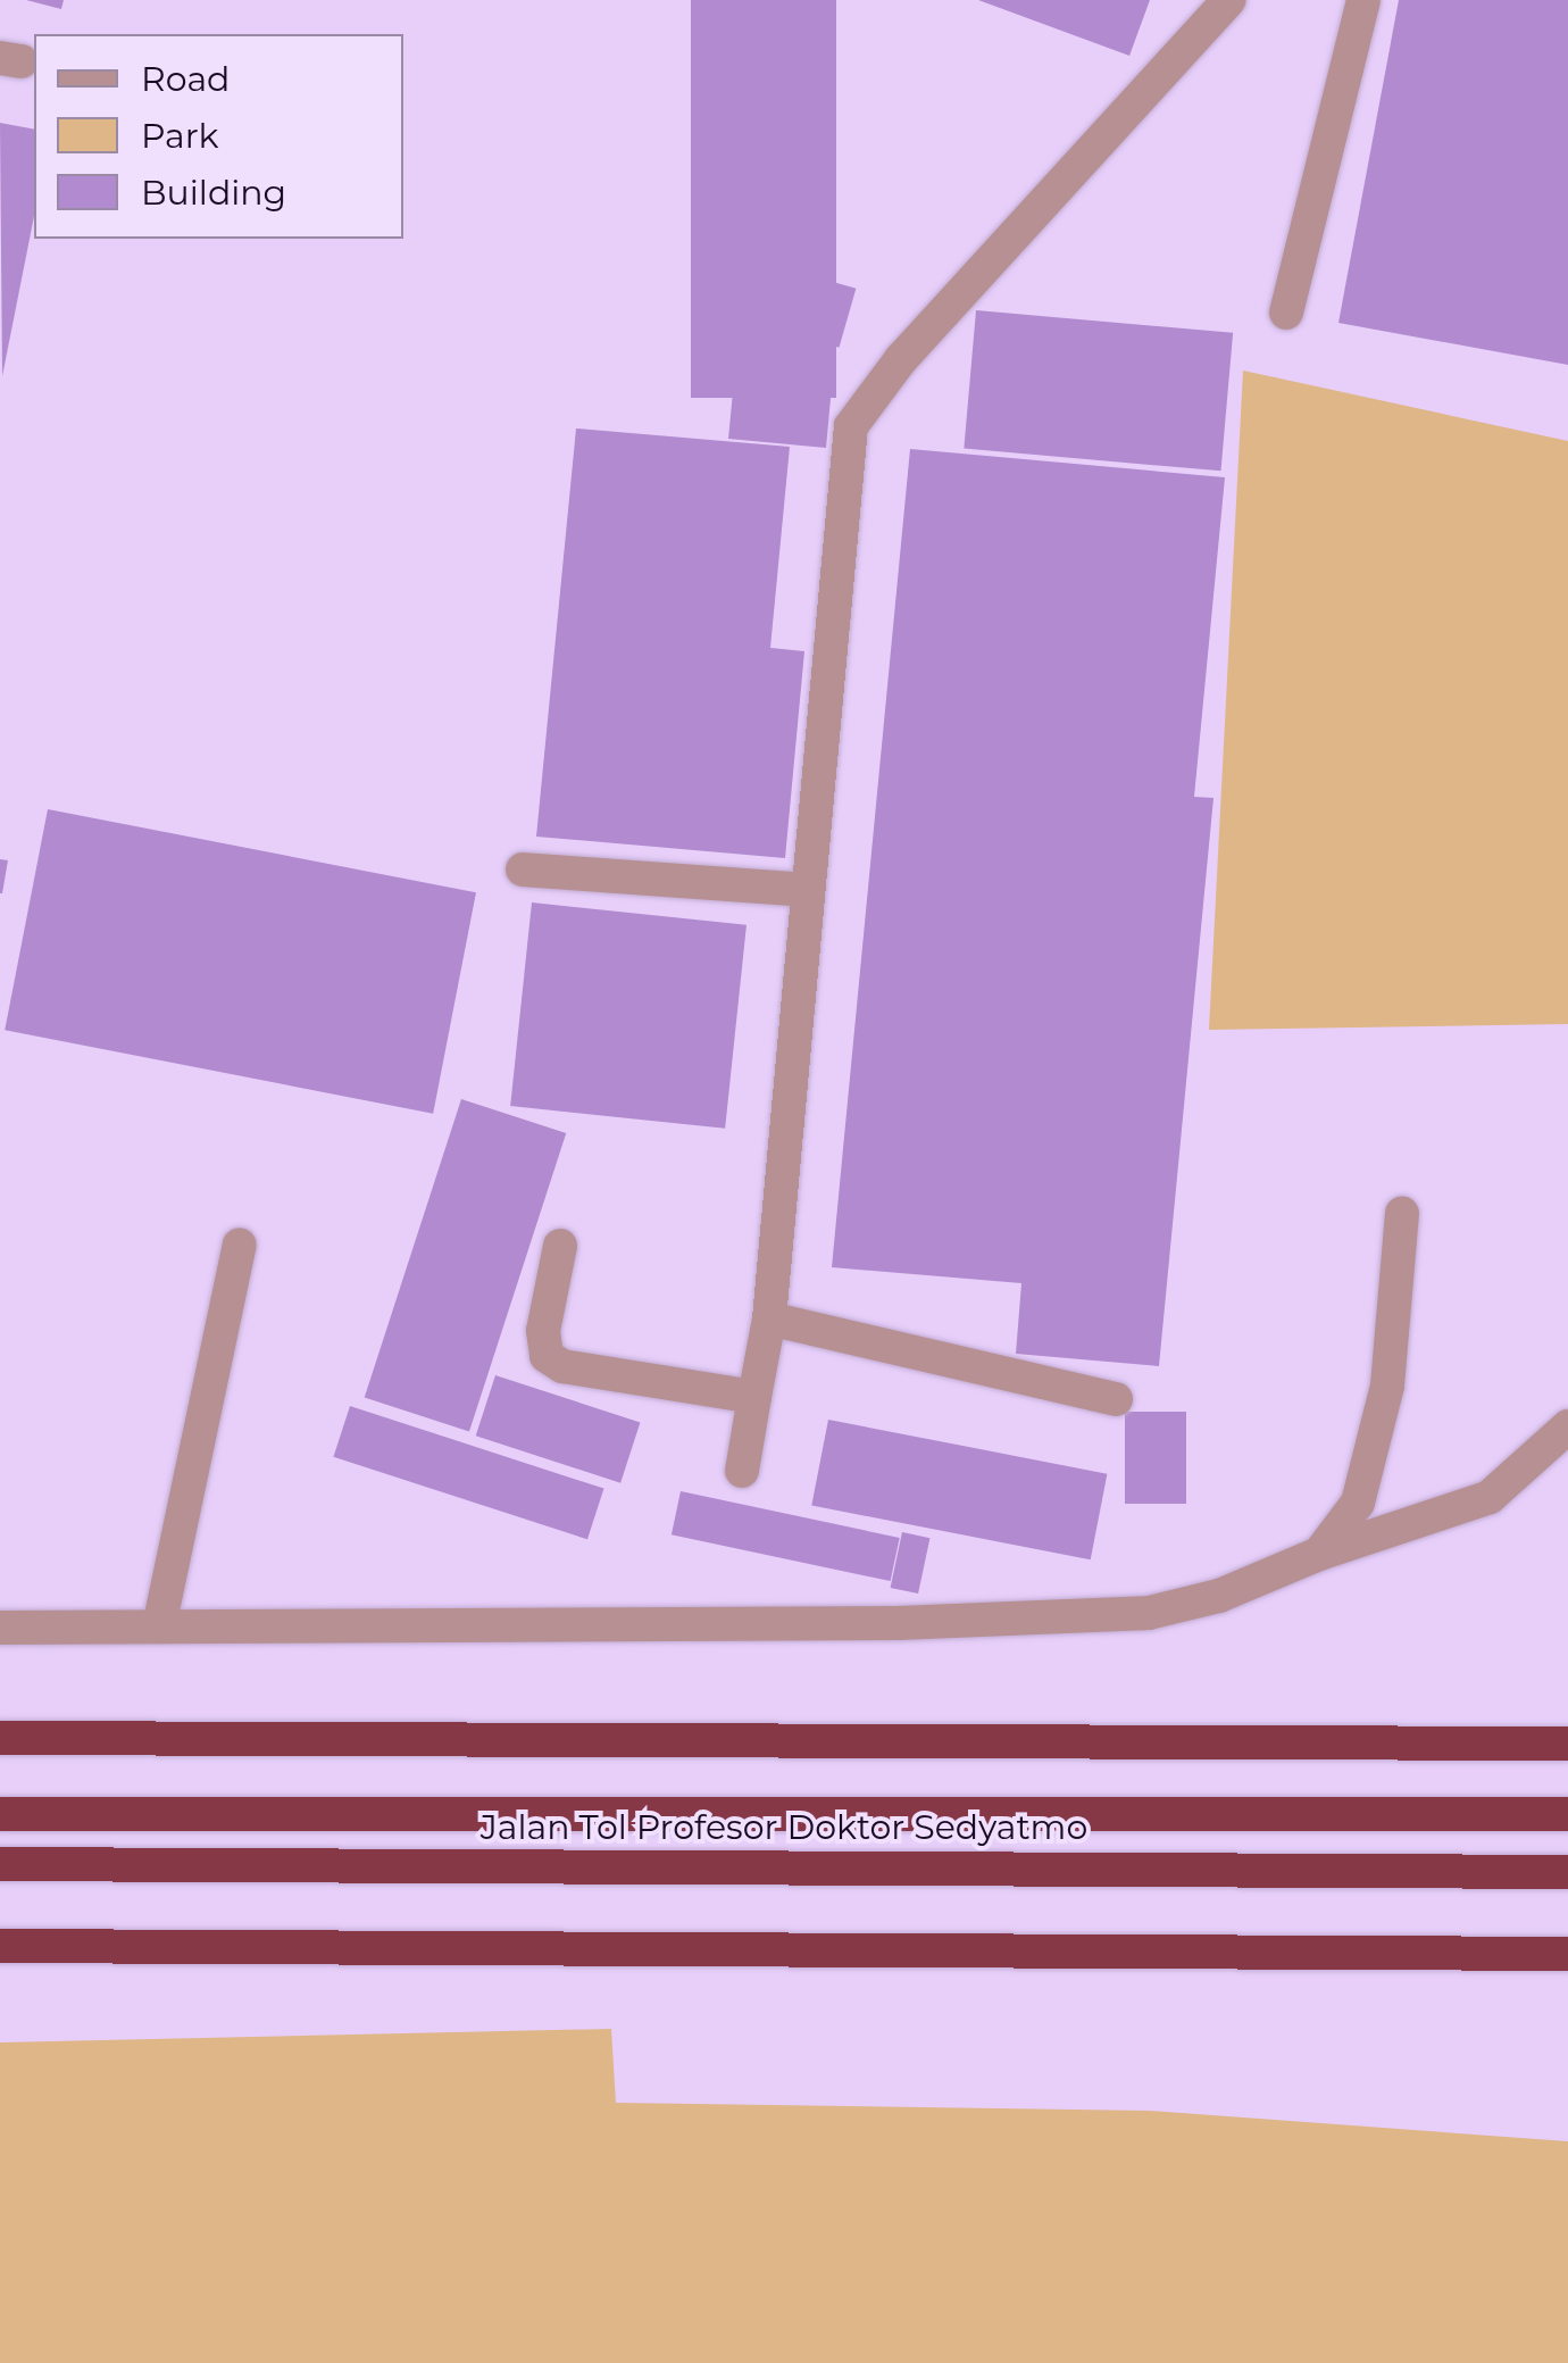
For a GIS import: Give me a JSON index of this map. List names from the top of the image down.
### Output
{
  "streets": {
    "highway": ["Jalan Tol Profesor Doktor Sedyatmo"]
  },
  "legend": ["Road", "Park", "Building"]
}
